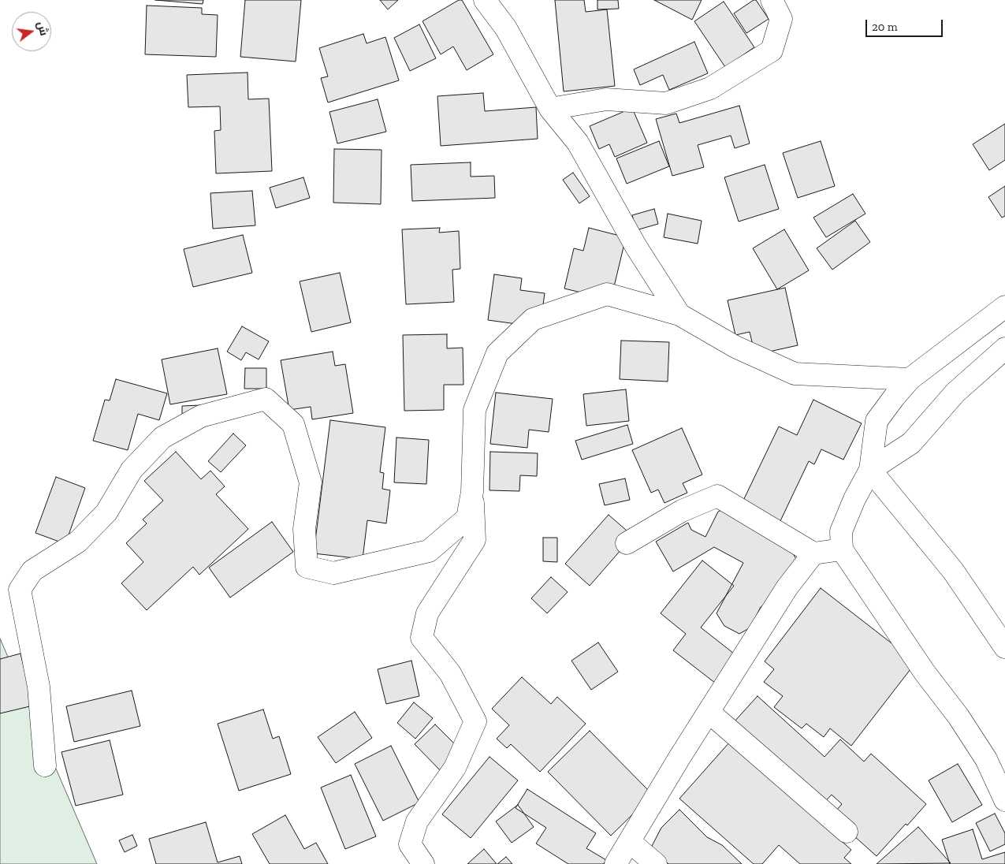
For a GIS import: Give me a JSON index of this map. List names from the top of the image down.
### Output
{
  "scale_bar": "20 m",
  "north": "right"
}
